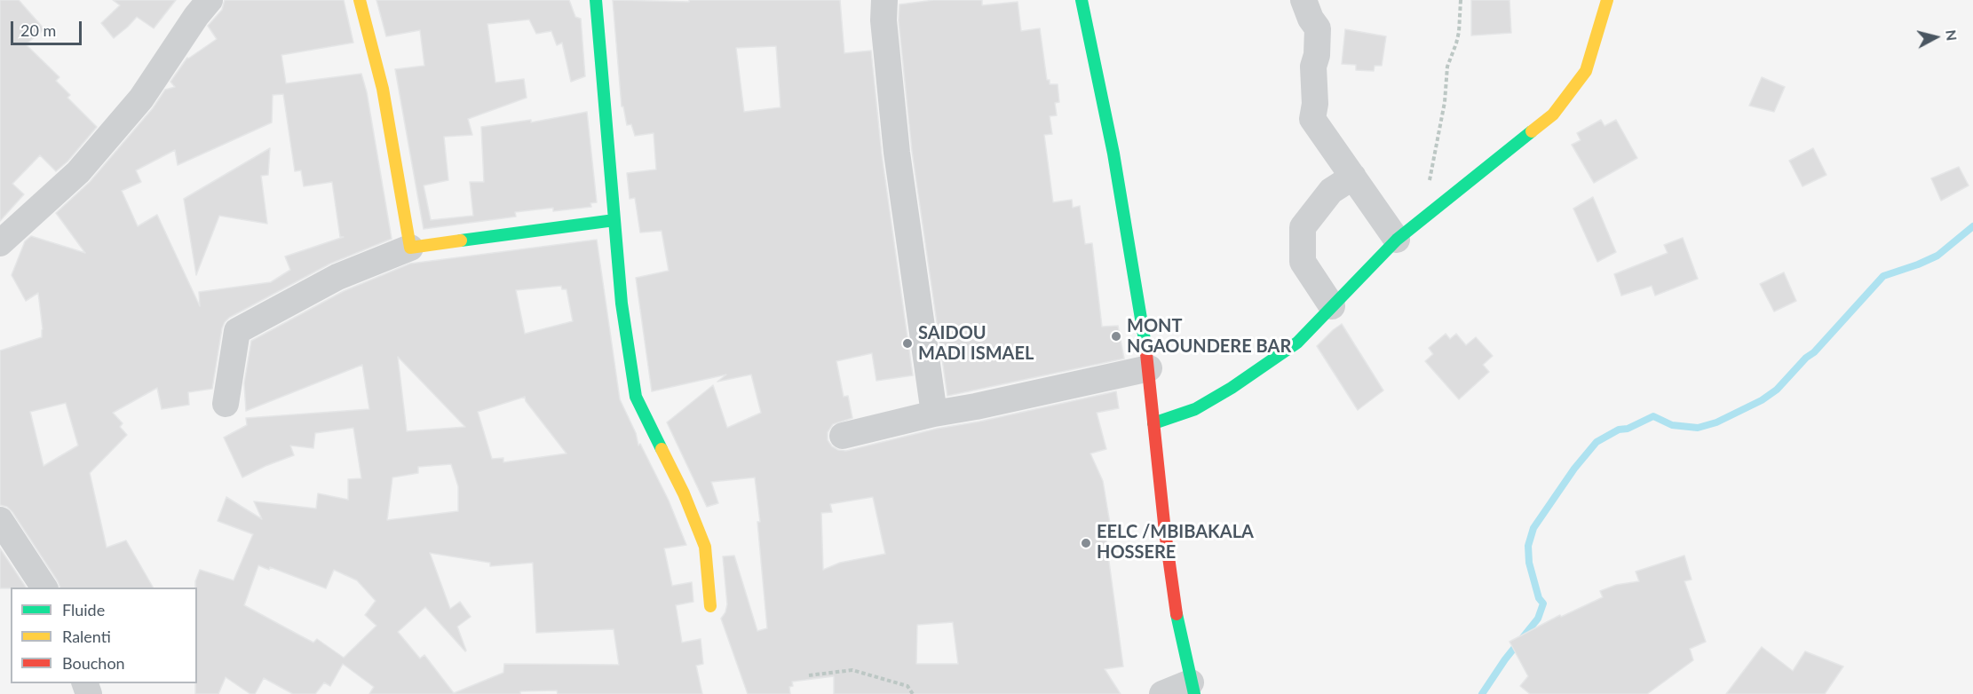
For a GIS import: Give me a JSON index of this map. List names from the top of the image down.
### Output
{
  "places": ["MONT NGAOUNDERE BAR", "SAIDOU MADI ISMAEL", "EELC /MBIBAKALA HOSSERE"],
  "legend": ["Fluide", "Ralenti", "Bouchon"],
  "scale_bar": "20 m",
  "north": "right"
}
